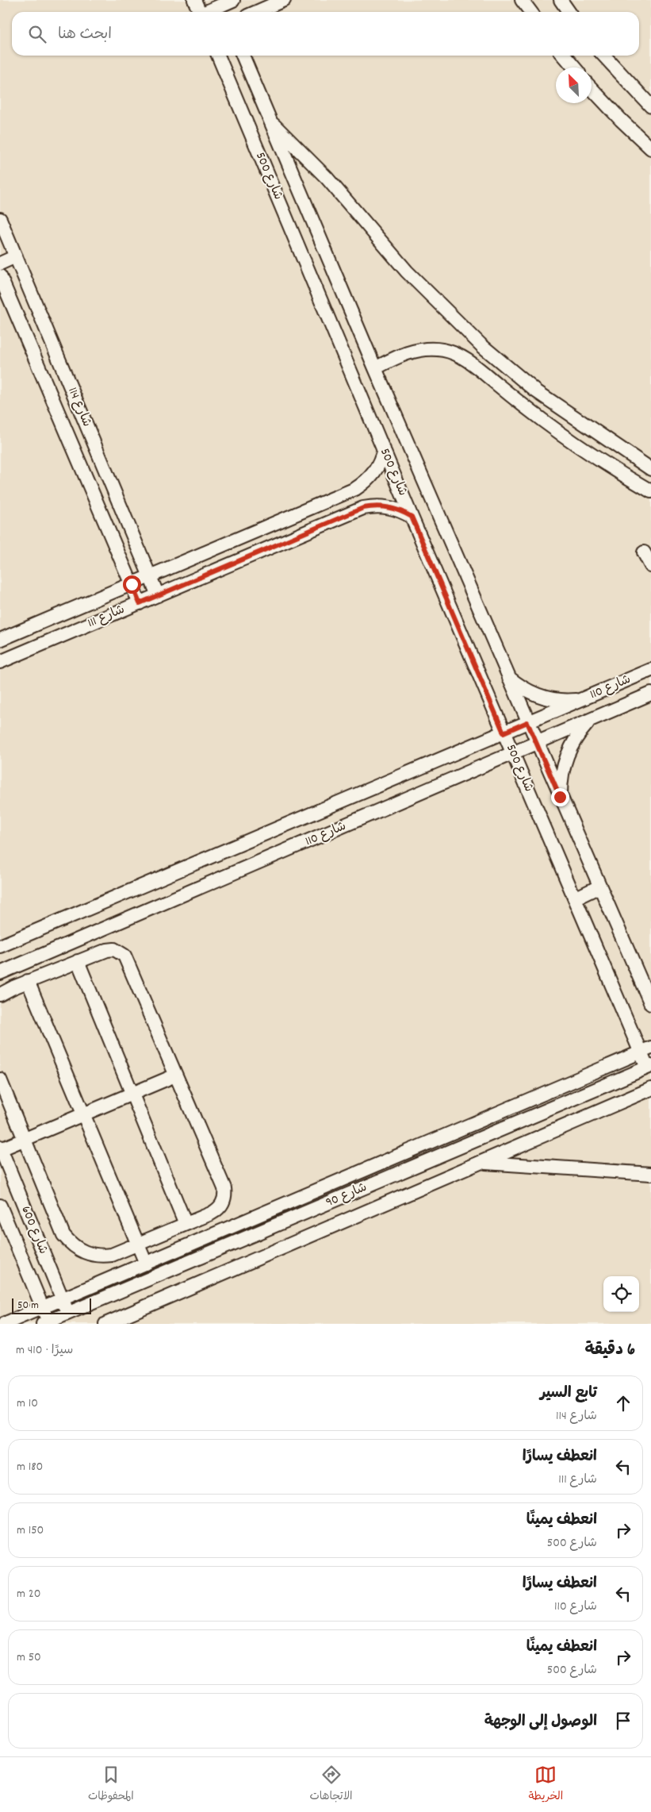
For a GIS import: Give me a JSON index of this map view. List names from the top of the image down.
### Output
{
  "streets": {
    "street": [
      "شارع 500",
      "شارع 114",
      "شارع 111",
      "شارع 110",
      "شارع 90",
      "شارع 600"
    ]
  },
  "crossings": [
    ["شارع 500", "شارع 111"],
    ["شارع 500", "شارع 110"],
    ["شارع 500", "شارع 90"],
    ["شارع 114", "شارع 111"],
    ["شارع 90", "شارع 600"]
  ],
  "scale_bar": "50 m",
  "north": "top left",
  "page": {
    "search": "ابحث هنا",
    "scale": "50 m",
    "heading": ["6 دقيقة", "سيرًا · 410 m"],
    "list": [
      ["تابع السير", "شارع 114", "10 m"],
      ["انعطف يسارًا", "شارع 111", "180 m"],
      ["انعطف يمينًا", "شارع 500", "150 m"],
      ["انعطف يسارًا", "شارع 110", "20 m"],
      ["انعطف يمينًا", "شارع 500", "50 m"],
      "الوصول إلى الوجهة"
    ],
    "nav": ["الخريطة", "الاتجاهات", "المحفوظات"]
  }
}
